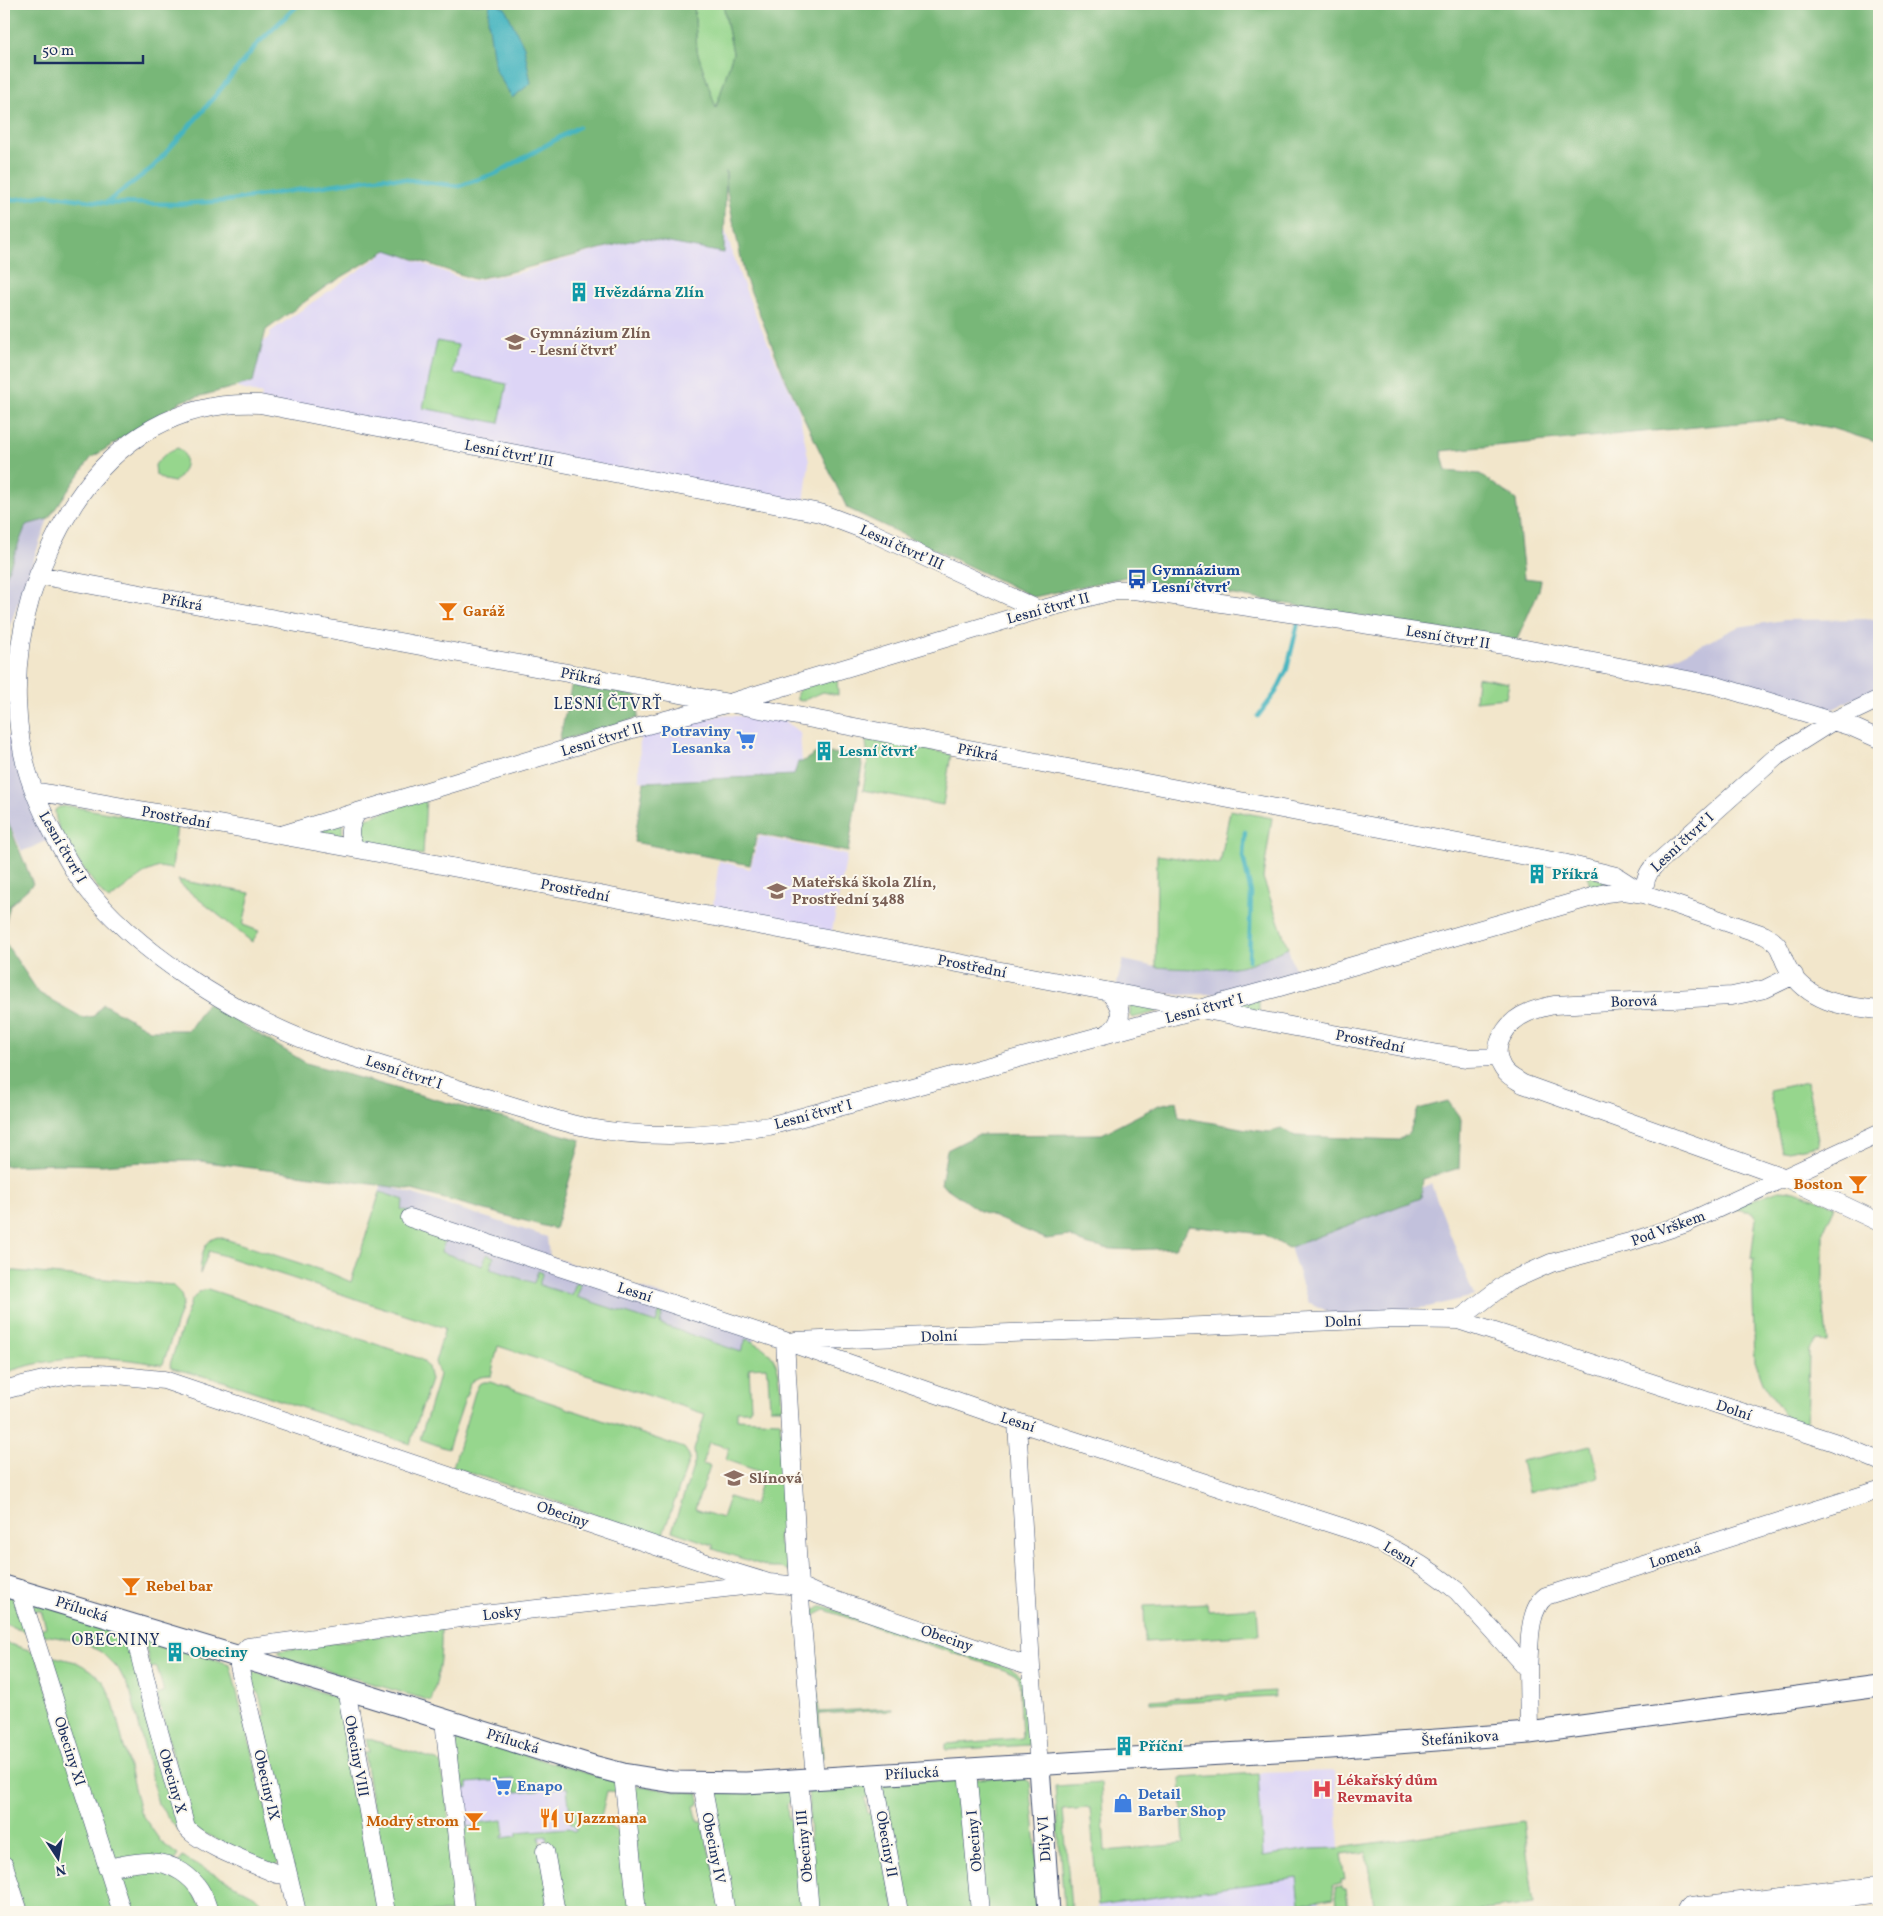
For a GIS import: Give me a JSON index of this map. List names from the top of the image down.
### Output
{
  "streets": {
    "street": [
      "Lesní čtvrť III",
      "Příkrá",
      "Lesní čtvrť II",
      "Prostřední",
      "Lesní čtvrť I",
      "Borová",
      "Pod Vrškem",
      "Lesní",
      "Dolní",
      "Obeciny",
      "Lomená",
      "Přílucká",
      "Losky",
      "Štefánikova",
      "Obeciny XI",
      "Obeciny VIII",
      "Obeciny X",
      "Obeciny IX",
      "Díly VI",
      "Obeciny I",
      "Obeciny II",
      "Obeciny III",
      "Obeciny IV"
    ]
  },
  "crossings": [
    ["Lesní čtvrť III", "Příkrá"],
    ["Lesní čtvrť III", "Lesní čtvrť II"],
    ["Lesní čtvrť III", "Lesní čtvrť I"],
    ["Příkrá", "Lesní čtvrť II"],
    ["Příkrá", "Lesní čtvrť I"],
    ["Příkrá", "Borová"],
    ["Lesní čtvrť II", "Prostřední"],
    ["Lesní čtvrť II", "Lesní čtvrť I"],
    ["Prostřední", "Lesní čtvrť I"],
    ["Prostřední", "Borová"],
    ["Pod Vrškem", "Dolní"],
    ["Lesní", "Dolní"],
    ["Lesní", "Lomená"],
    ["Obeciny", "Losky"],
    ["Přílucká", "Losky"],
    ["Přílucká", "Štefánikova"],
    ["Přílucká", "Obeciny XI"],
    ["Přílucká", "Obeciny VIII"],
    ["Přílucká", "Obeciny X"],
    ["Přílucká", "Obeciny IX"],
    ["Přílucká", "Díly VI"],
    ["Přílucká", "Obeciny I"],
    ["Přílucká", "Obeciny II"],
    ["Přílucká", "Obeciny III"],
    ["Přílucká", "Obeciny IV"],
    ["Losky", "Obeciny IX"],
    ["Štefánikova", "Díly VI"],
    ["Obeciny X", "Obeciny IX"]
  ],
  "districts": ["LESNÍ ČTVRŤ", "OBECNINY"],
  "places": {
    "building": [
      "Hvězdárna Zlín",
      "Lesní čtvrť",
      "Příkrá",
      "Obeciny",
      "Příční"
    ],
    "school or university": ["Gymnázium Zlín - Lesní čtvrť", "Mateřská škola Zlín, Prostřední 3488", "Slínová"],
    "bus stop": ["Gymnázium Lesní čtvrť"],
    "bar": [
      "Garáž",
      "Boston",
      "Rebel bar",
      "Modrý strom"
    ],
    "supermarket": ["Potraviny Lesanka", "Enapo"],
    "hospital": ["Lékařský dům Revmavita"],
    "shop": ["Detail Barber Shop"],
    "restaurant": ["U Jazzmana"]
  },
  "scale_bar": "50 m",
  "north": "bottom"
}
